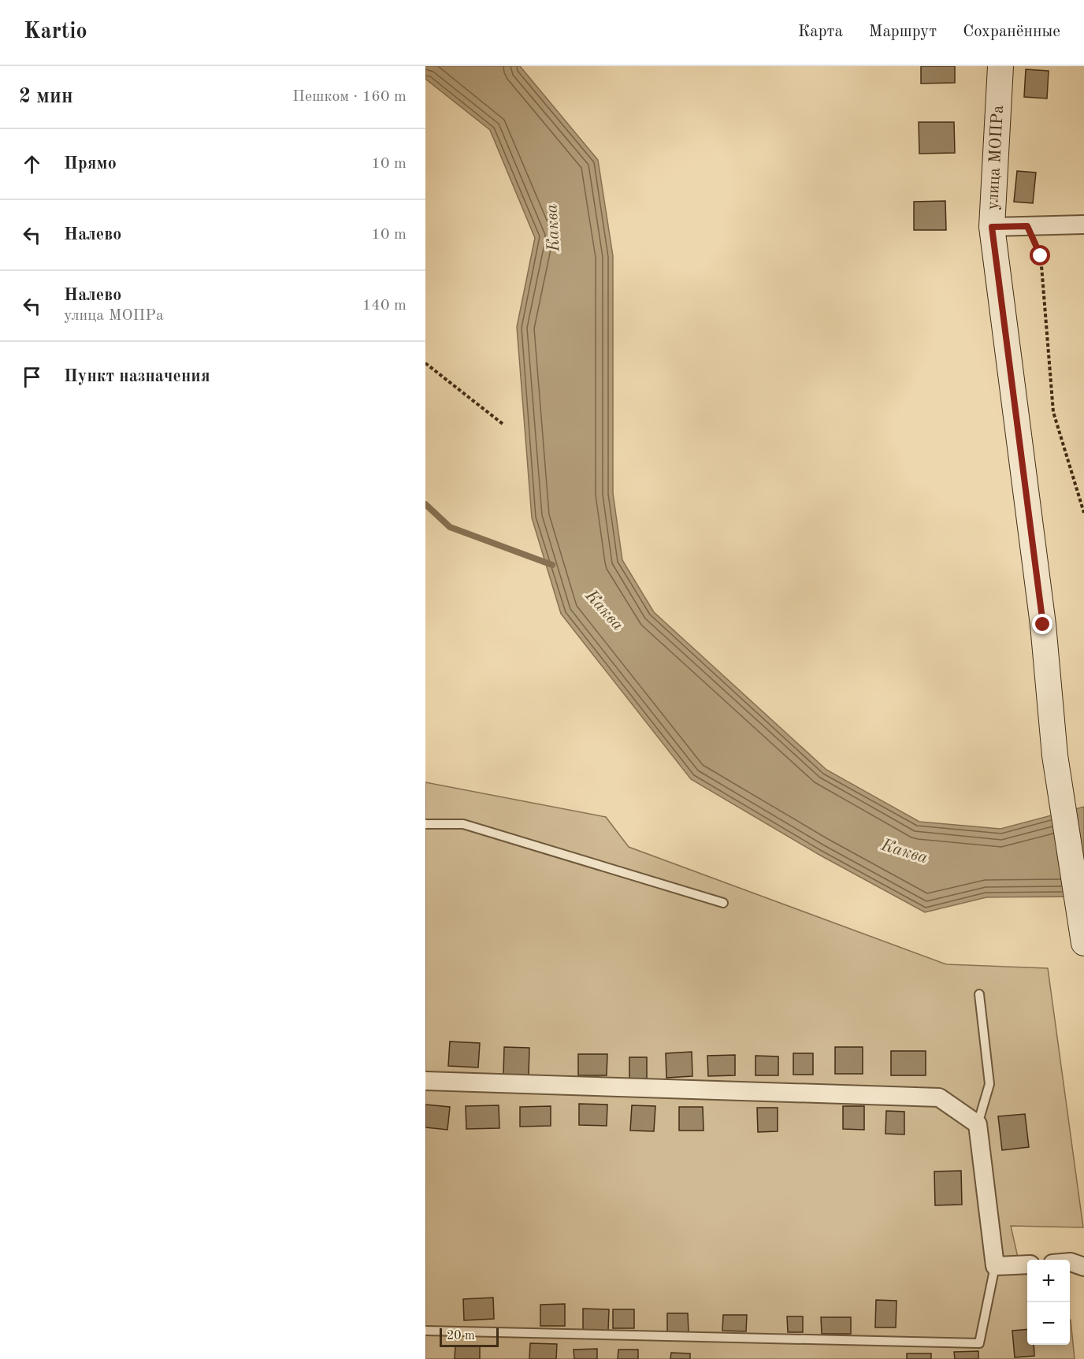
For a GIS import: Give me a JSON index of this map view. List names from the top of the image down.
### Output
{
  "streets": {
    "main road": ["улица МОПРа"]
  },
  "water": ["Каква"],
  "scale_bar": "20 m",
  "page": {
    "header": "Kartio",
    "nav": ["Карта", "Маршрут", "Сохранённые"],
    "heading": ["2 мин", "Пешком · 160 m"],
    "list": [
      ["Прямо", "10 m"],
      ["Налево", "10 m"],
      ["Налево", "улица МОПРа", "140 m"],
      "Пункт назначения"
    ],
    "map_buttons": ["+", "−"],
    "scale": "20 m"
  }
}
